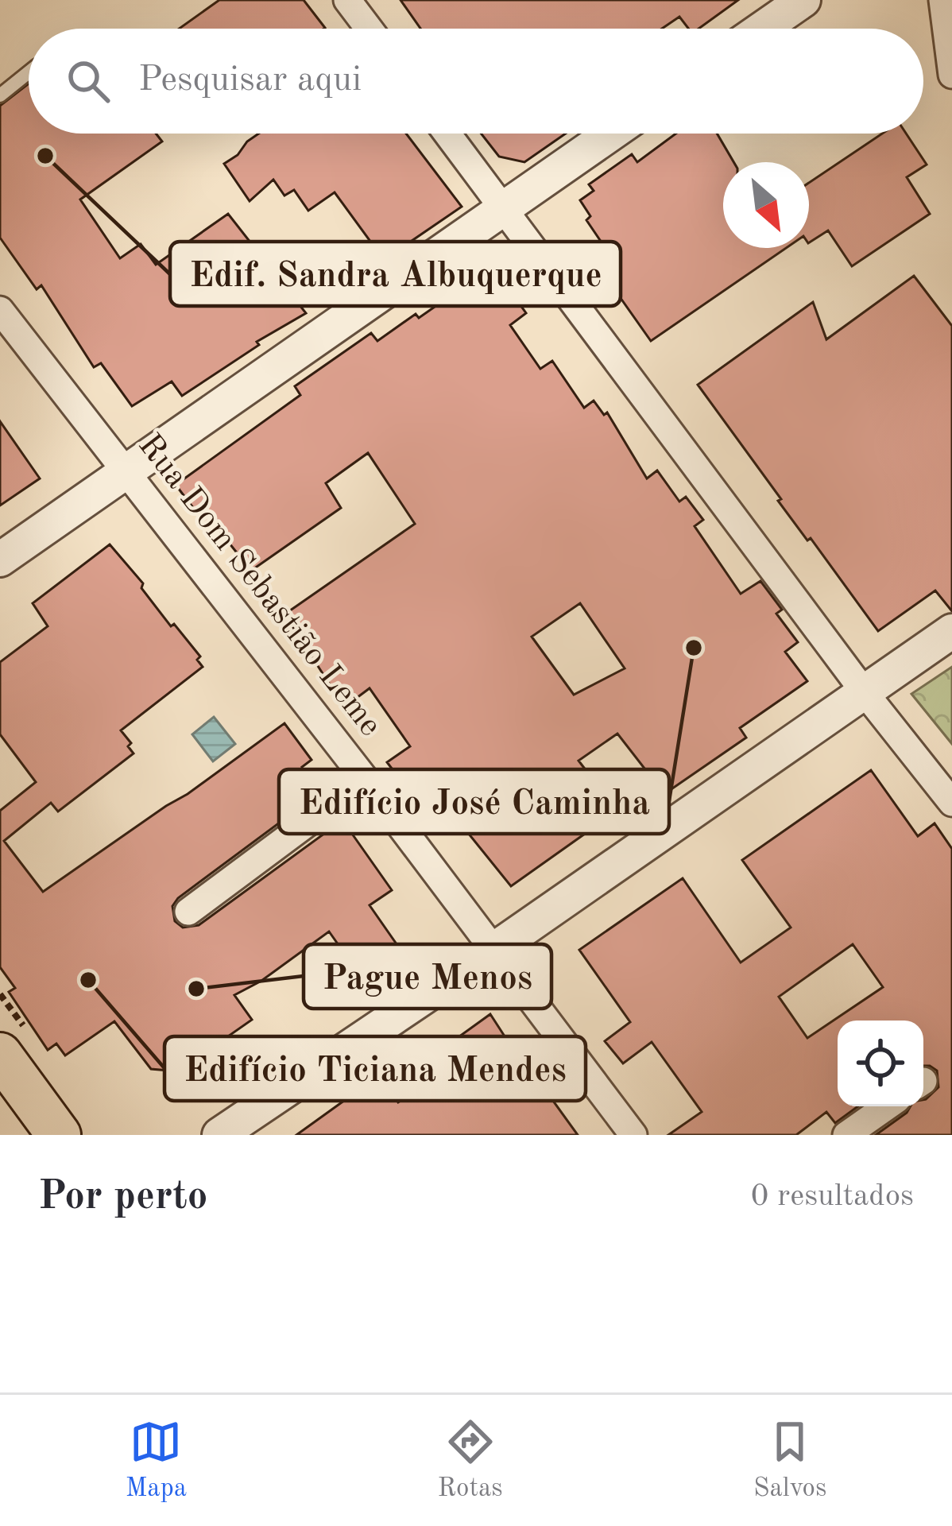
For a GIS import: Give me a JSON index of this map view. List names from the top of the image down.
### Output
{
  "streets": {
    "street": ["Rua Dom Sebastião Leme"]
  },
  "places": [
    "Edif. Sandra Albuquerque",
    "Edifício José Caminha",
    "Edifício Ticiana Mendes",
    "Pague Menos"
  ],
  "north": "bottom right",
  "page": {
    "search": "Pesquisar aqui",
    "heading": ["Por perto", "0 resultados"],
    "nav": ["Mapa", "Rotas", "Salvos"]
  }
}
